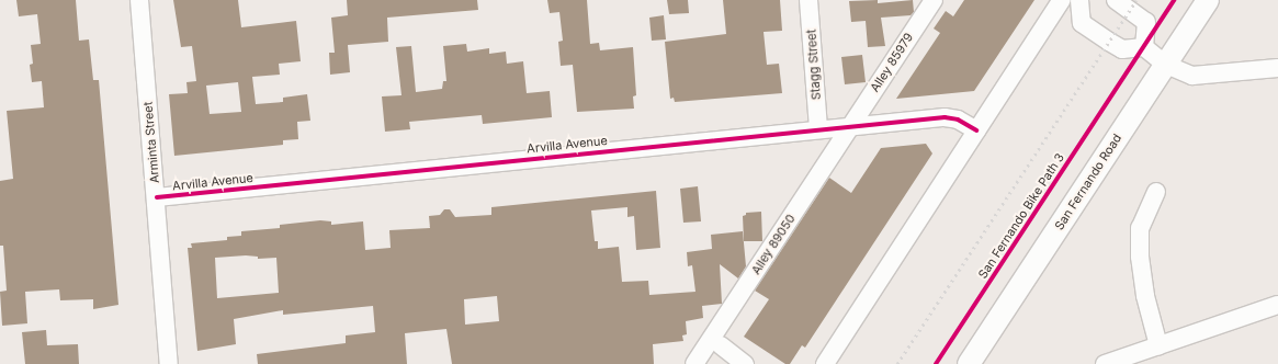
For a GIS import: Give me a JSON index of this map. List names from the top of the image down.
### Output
{
  "streets": {
    "main road": ["San Fernando Road"],
    "street": [
      "Alley 85979",
      "Stagg Street",
      "Arminta Street",
      "Arvilla Avenue",
      "Alley 89050"
    ],
    "cycle path": ["San Fernando Bike Path 3"]
  },
  "crossings": [
    ["Alley 85979", "Arvilla Avenue"],
    ["Alley 85979", "Alley 89050"],
    ["Stagg Street", "Arvilla Avenue"],
    ["Arminta Street", "Arvilla Avenue"],
    ["Arvilla Avenue", "Alley 89050"]
  ]
}
